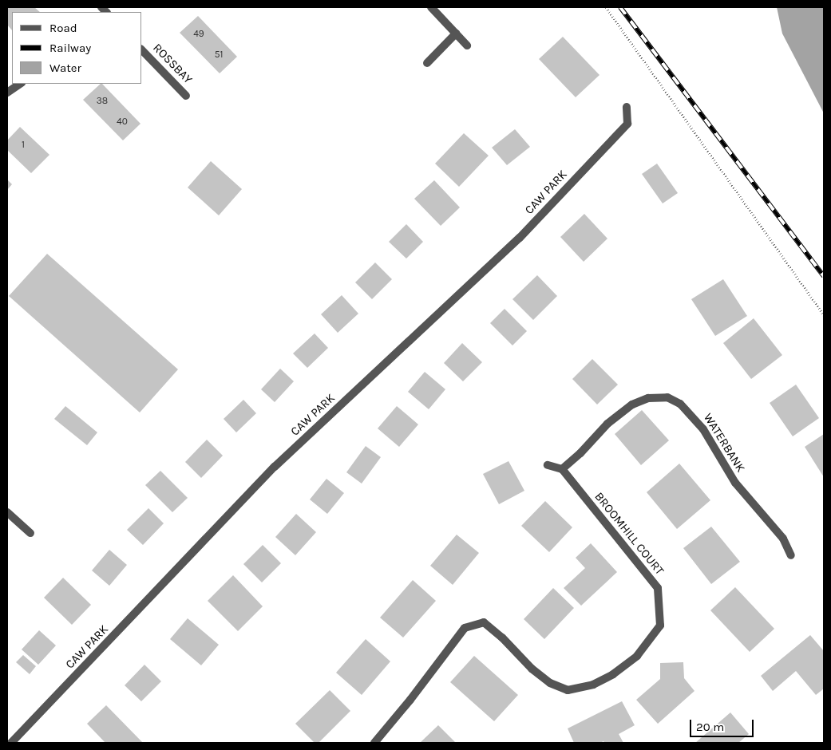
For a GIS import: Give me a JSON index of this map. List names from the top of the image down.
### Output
{
  "streets": {
    "street": [
      "ROSSBAY",
      "CAW PARK",
      "WATERBANK",
      "BROOMHILL COURT"
    ]
  },
  "crossings": [
    ["WATERBANK", "BROOMHILL COURT"]
  ],
  "house_numbers": [
    "49",
    "51",
    "38",
    "40",
    "1"
  ],
  "legend": ["Road", "Railway", "Water"],
  "scale_bar": "20 m"
}
